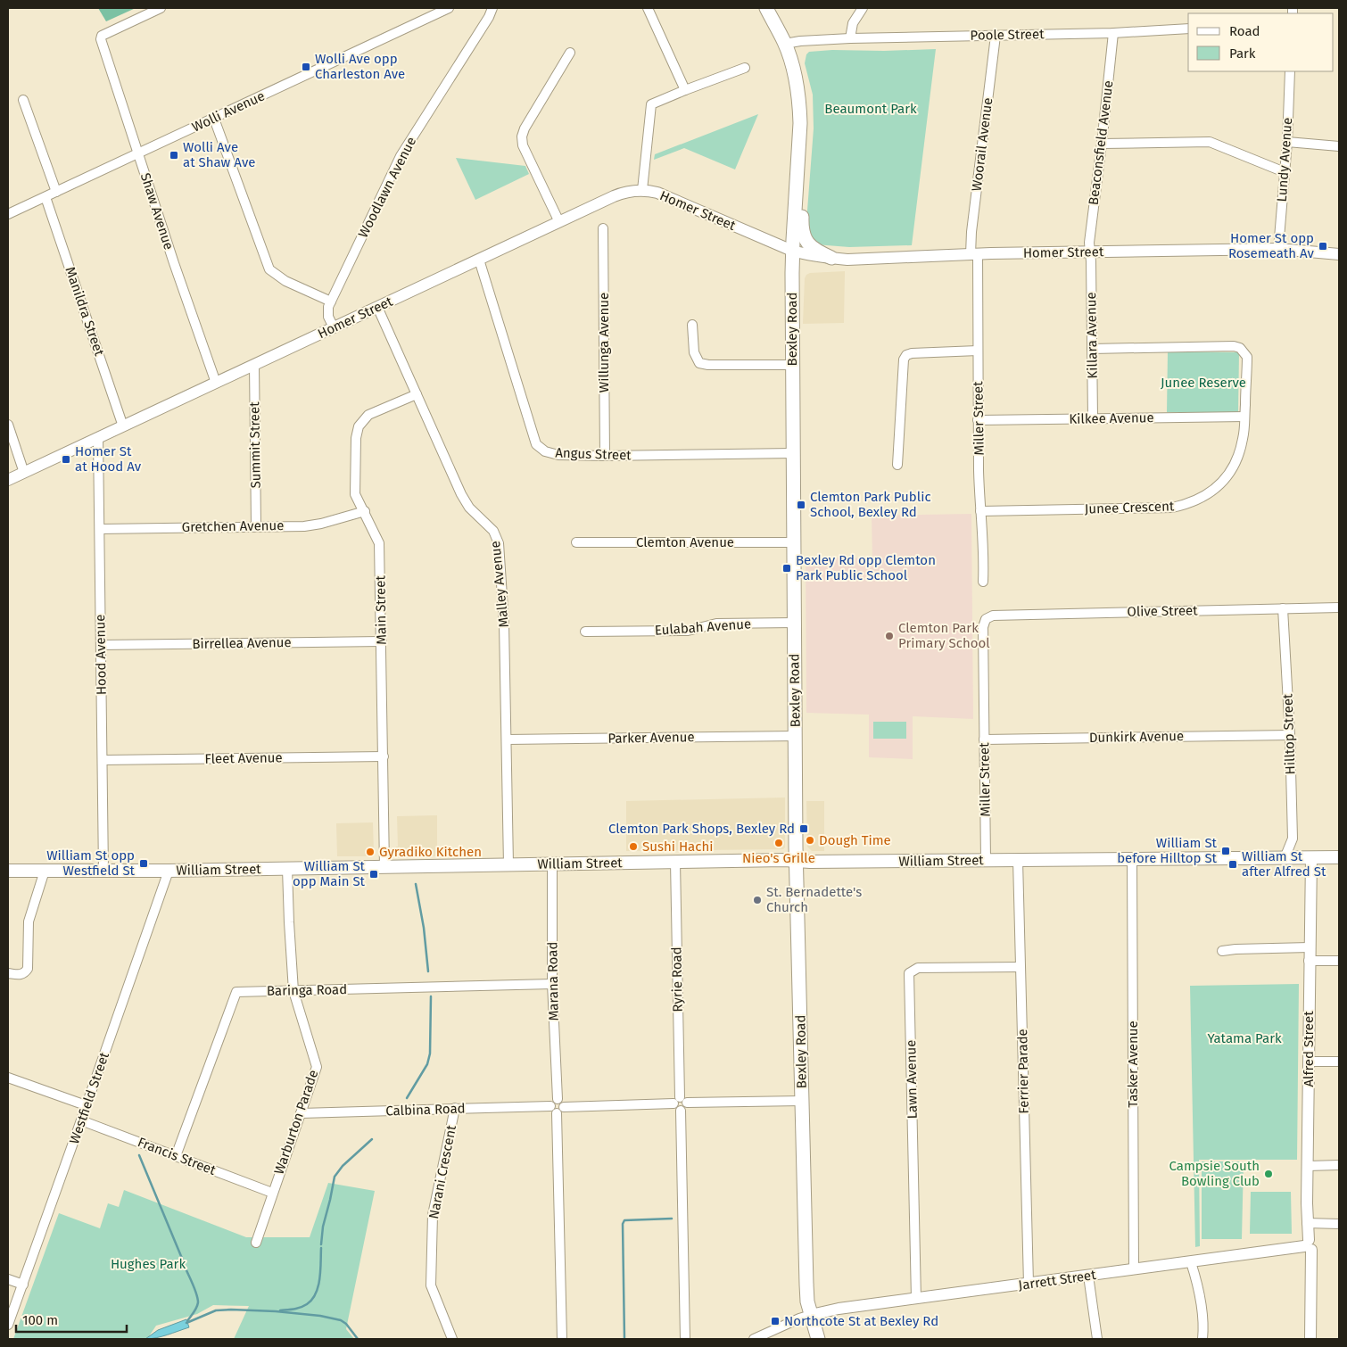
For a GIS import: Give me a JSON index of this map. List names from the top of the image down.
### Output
{
  "streets": {
    "main road": ["Bexley Road", "William Street"],
    "street": [
      "Poole Street",
      "Wolli Avenue",
      "Beaconsfield Avenue",
      "Woorail Avenue",
      "Lundy Avenue",
      "Woodlawn Avenue",
      "Homer Street",
      "Shaw Avenue",
      "Manildra Street",
      "Killara Avenue",
      "Willunga Avenue",
      "Miller Street",
      "Kilkee Avenue",
      "Summit Street",
      "Angus Street",
      "Junee Crescent",
      "Gretchen Avenue",
      "Clemton Avenue",
      "Malley Avenue",
      "Main Street",
      "Olive Street",
      "Eulabah Avenue",
      "Birrellea Avenue",
      "Hood Avenue",
      "Hilltop Street",
      "Dunkirk Avenue",
      "Parker Avenue",
      "Fleet Avenue",
      "Ryrie Road",
      "Marana Road",
      "Baringa Road",
      "Alfred Street",
      "Tasker Avenue",
      "Ferrier Parade",
      "Lawn Avenue",
      "Westfield Street",
      "Calbina Road",
      "Warburton Parade",
      "Francis Street",
      "Narani Crescent",
      "Jarrett Street"
    ]
  },
  "crossings": [
    ["Poole Street", "Beaconsfield Avenue"],
    ["Poole Street", "Woorail Avenue"],
    ["Poole Street", "Bexley Road"],
    ["Wolli Avenue", "Shaw Avenue"],
    ["Wolli Avenue", "Manildra Street"],
    ["Beaconsfield Avenue", "Homer Street"],
    ["Beaconsfield Avenue", "Killara Avenue"],
    ["Woorail Avenue", "Homer Street"],
    ["Woorail Avenue", "Miller Street"],
    ["Lundy Avenue", "Homer Street"],
    ["Woodlawn Avenue", "Homer Street"],
    ["Homer Street", "Shaw Avenue"],
    ["Homer Street", "Manildra Street"],
    ["Homer Street", "Bexley Road"],
    ["Homer Street", "Killara Avenue"],
    ["Homer Street", "Miller Street"],
    ["Homer Street", "Summit Street"],
    ["Homer Street", "Angus Street"],
    ["Homer Street", "Malley Avenue"],
    ["Homer Street", "Hood Avenue"],
    ["Bexley Road", "Angus Street"],
    ["Bexley Road", "Clemton Avenue"],
    ["Bexley Road", "Eulabah Avenue"],
    ["Bexley Road", "Parker Avenue"],
    ["Bexley Road", "William Street"],
    ["Bexley Road", "Calbina Road"],
    ["Bexley Road", "Jarrett Street"],
    ["Killara Avenue", "Kilkee Avenue"],
    ["Killara Avenue", "Junee Crescent"],
    ["Willunga Avenue", "Angus Street"],
    ["Miller Street", "Kilkee Avenue"],
    ["Miller Street", "Junee Crescent"],
    ["Miller Street", "Olive Street"],
    ["Miller Street", "Dunkirk Avenue"],
    ["Miller Street", "William Street"],
    ["Kilkee Avenue", "Junee Crescent"],
    ["Summit Street", "Gretchen Avenue"],
    ["Gretchen Avenue", "Main Street"],
    ["Gretchen Avenue", "Hood Avenue"],
    ["Malley Avenue", "Main Street"],
    ["Malley Avenue", "Parker Avenue"],
    ["Malley Avenue", "William Street"],
    ["Main Street", "Birrellea Avenue"],
    ["Main Street", "Fleet Avenue"],
    ["Main Street", "William Street"],
    ["Olive Street", "Hilltop Street"],
    ["Birrellea Avenue", "Hood Avenue"],
    ["Hood Avenue", "Fleet Avenue"],
    ["Hood Avenue", "William Street"],
    ["Hilltop Street", "Dunkirk Avenue"],
    ["Hilltop Street", "William Street"],
    ["William Street", "Ryrie Road"],
    ["William Street", "Marana Road"],
    ["William Street", "Alfred Street"],
    ["William Street", "Tasker Avenue"],
    ["William Street", "Ferrier Parade"],
    ["William Street", "Westfield Street"],
    ["William Street", "Warburton Parade"],
    ["Ryrie Road", "Calbina Road"],
    ["Marana Road", "Baringa Road"],
    ["Marana Road", "Calbina Road"],
    ["Baringa Road", "Warburton Parade"],
    ["Baringa Road", "Francis Street"],
    ["Alfred Street", "Jarrett Street"],
    ["Tasker Avenue", "Jarrett Street"],
    ["Ferrier Parade", "Lawn Avenue"],
    ["Ferrier Parade", "Jarrett Street"],
    ["Lawn Avenue", "Jarrett Street"],
    ["Westfield Street", "Francis Street"],
    ["Calbina Road", "Warburton Parade"],
    ["Calbina Road", "Narani Crescent"],
    ["Warburton Parade", "Francis Street"]
  ],
  "parks": [
    "Beaumont Park",
    "Junee Reserve",
    "Yatama Park",
    "Hughes Park"
  ],
  "places": {
    "transit": [
      "Wolli Ave opp Charleston Ave",
      "Wolli Ave at Shaw Ave",
      "Homer St opp Rosemeath Av",
      "Homer St at Hood Av",
      "Clemton Park Public School, Bexley Rd",
      "Bexley Rd opp Clemton Park Public School",
      "Clemton Park Shops, Bexley Rd",
      "William St before Hilltop St",
      "William St opp Westfield St",
      "William St after Alfred St",
      "William St opp Main St",
      "Northcote St at Bexley Rd"
    ],
    "other": [
      "Clemton Park Primary School",
      "Dough Time",
      "Nieo's Grille",
      "Sushi Hachi",
      "Gyradiko Kitchen",
      "St. Bernadette's Church",
      "Campsie South Bowling Club"
    ]
  },
  "legend": ["Road", "Park"],
  "scale_bar": "100 m"
}
